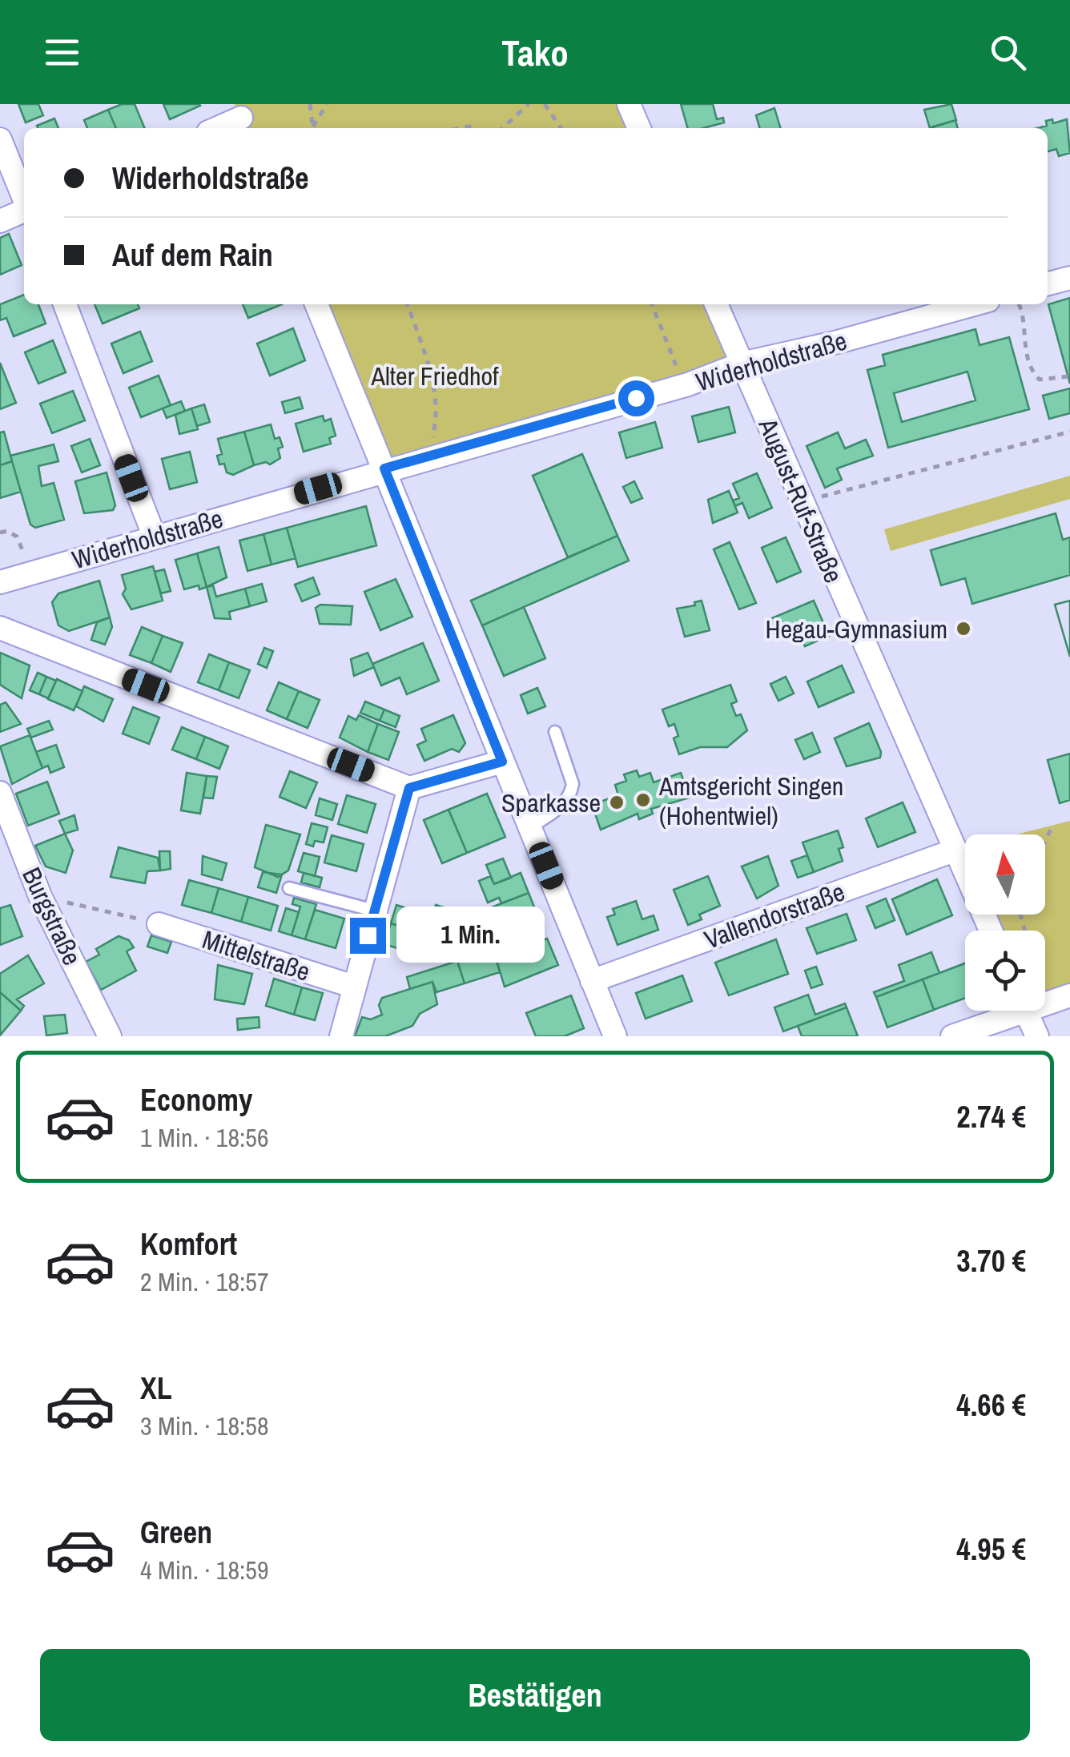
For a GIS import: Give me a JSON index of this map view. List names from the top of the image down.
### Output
{
  "streets": {
    "street": [
      "Widerholdstraße",
      "August-Ruf-Straße",
      "Vallendorstraße",
      "Burgstraße",
      "Mittelstraße"
    ]
  },
  "crossings": [
    ["Widerholdstraße", "August-Ruf-Straße"],
    ["August-Ruf-Straße", "Vallendorstraße"]
  ],
  "parks": ["Alter Friedhof"],
  "places": ["Hegau-Gymnasium", "Amtsgericht Singen (Hohentwiel)", "Sparkasse"],
  "north": "top",
  "page": {
    "header": "Tako",
    "banner": ["Widerholdstraße", "Auf dem Rain"],
    "bubble": "1 Min.",
    "list": [
      {
        "name": "Economy",
        "note": "1 Min. · 18:56",
        "value": "2.74 €"
      },
      {
        "name": "Komfort",
        "note": "2 Min. · 18:57",
        "value": "3.70 €"
      },
      {
        "name": "XL",
        "note": "3 Min. · 18:58",
        "value": "4.66 €"
      },
      {
        "name": "Green",
        "note": "4 Min. · 18:59",
        "value": "4.95 €"
      }
    ],
    "buttons": "Bestätigen"
  }
}
